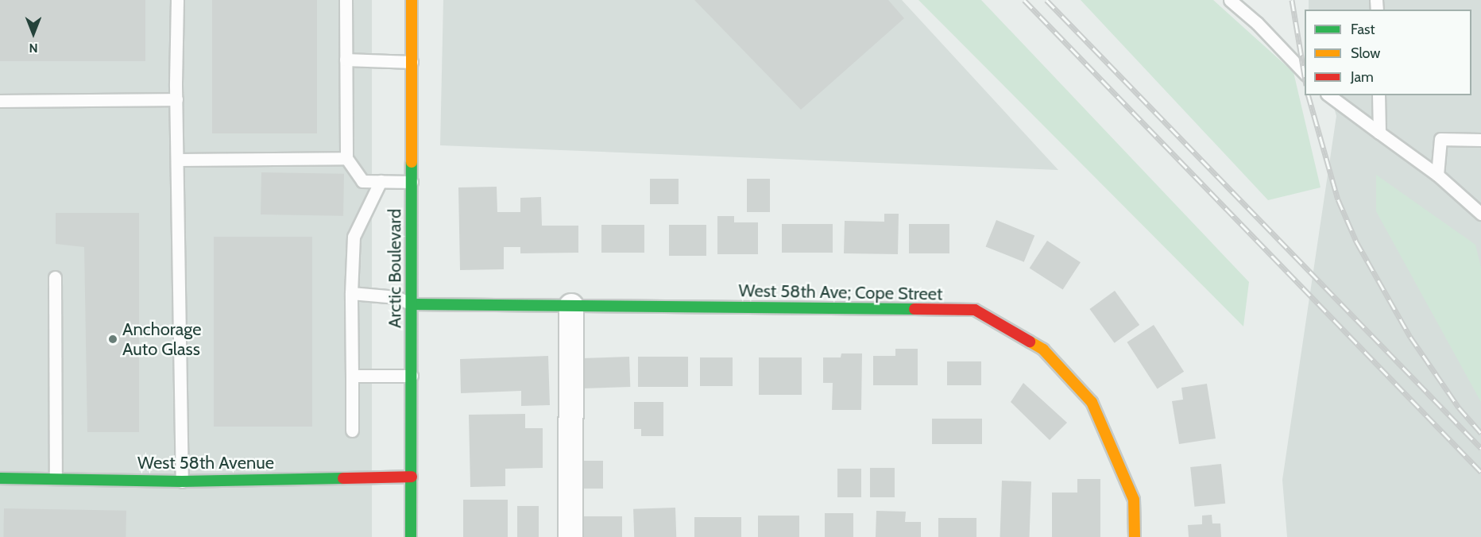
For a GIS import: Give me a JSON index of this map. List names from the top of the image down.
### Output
{
  "streets": {
    "street": ["Arctic Boulevard", "West 58th Ave; Cope Street", "West 58th Avenue"]
  },
  "crossings": [
    ["Arctic Boulevard", "West 58th Ave; Cope Street"],
    ["Arctic Boulevard", "West 58th Avenue"]
  ],
  "places": ["Anchorage Auto Glass"],
  "legend": ["Fast", "Slow", "Jam"],
  "north": "bottom"
}
